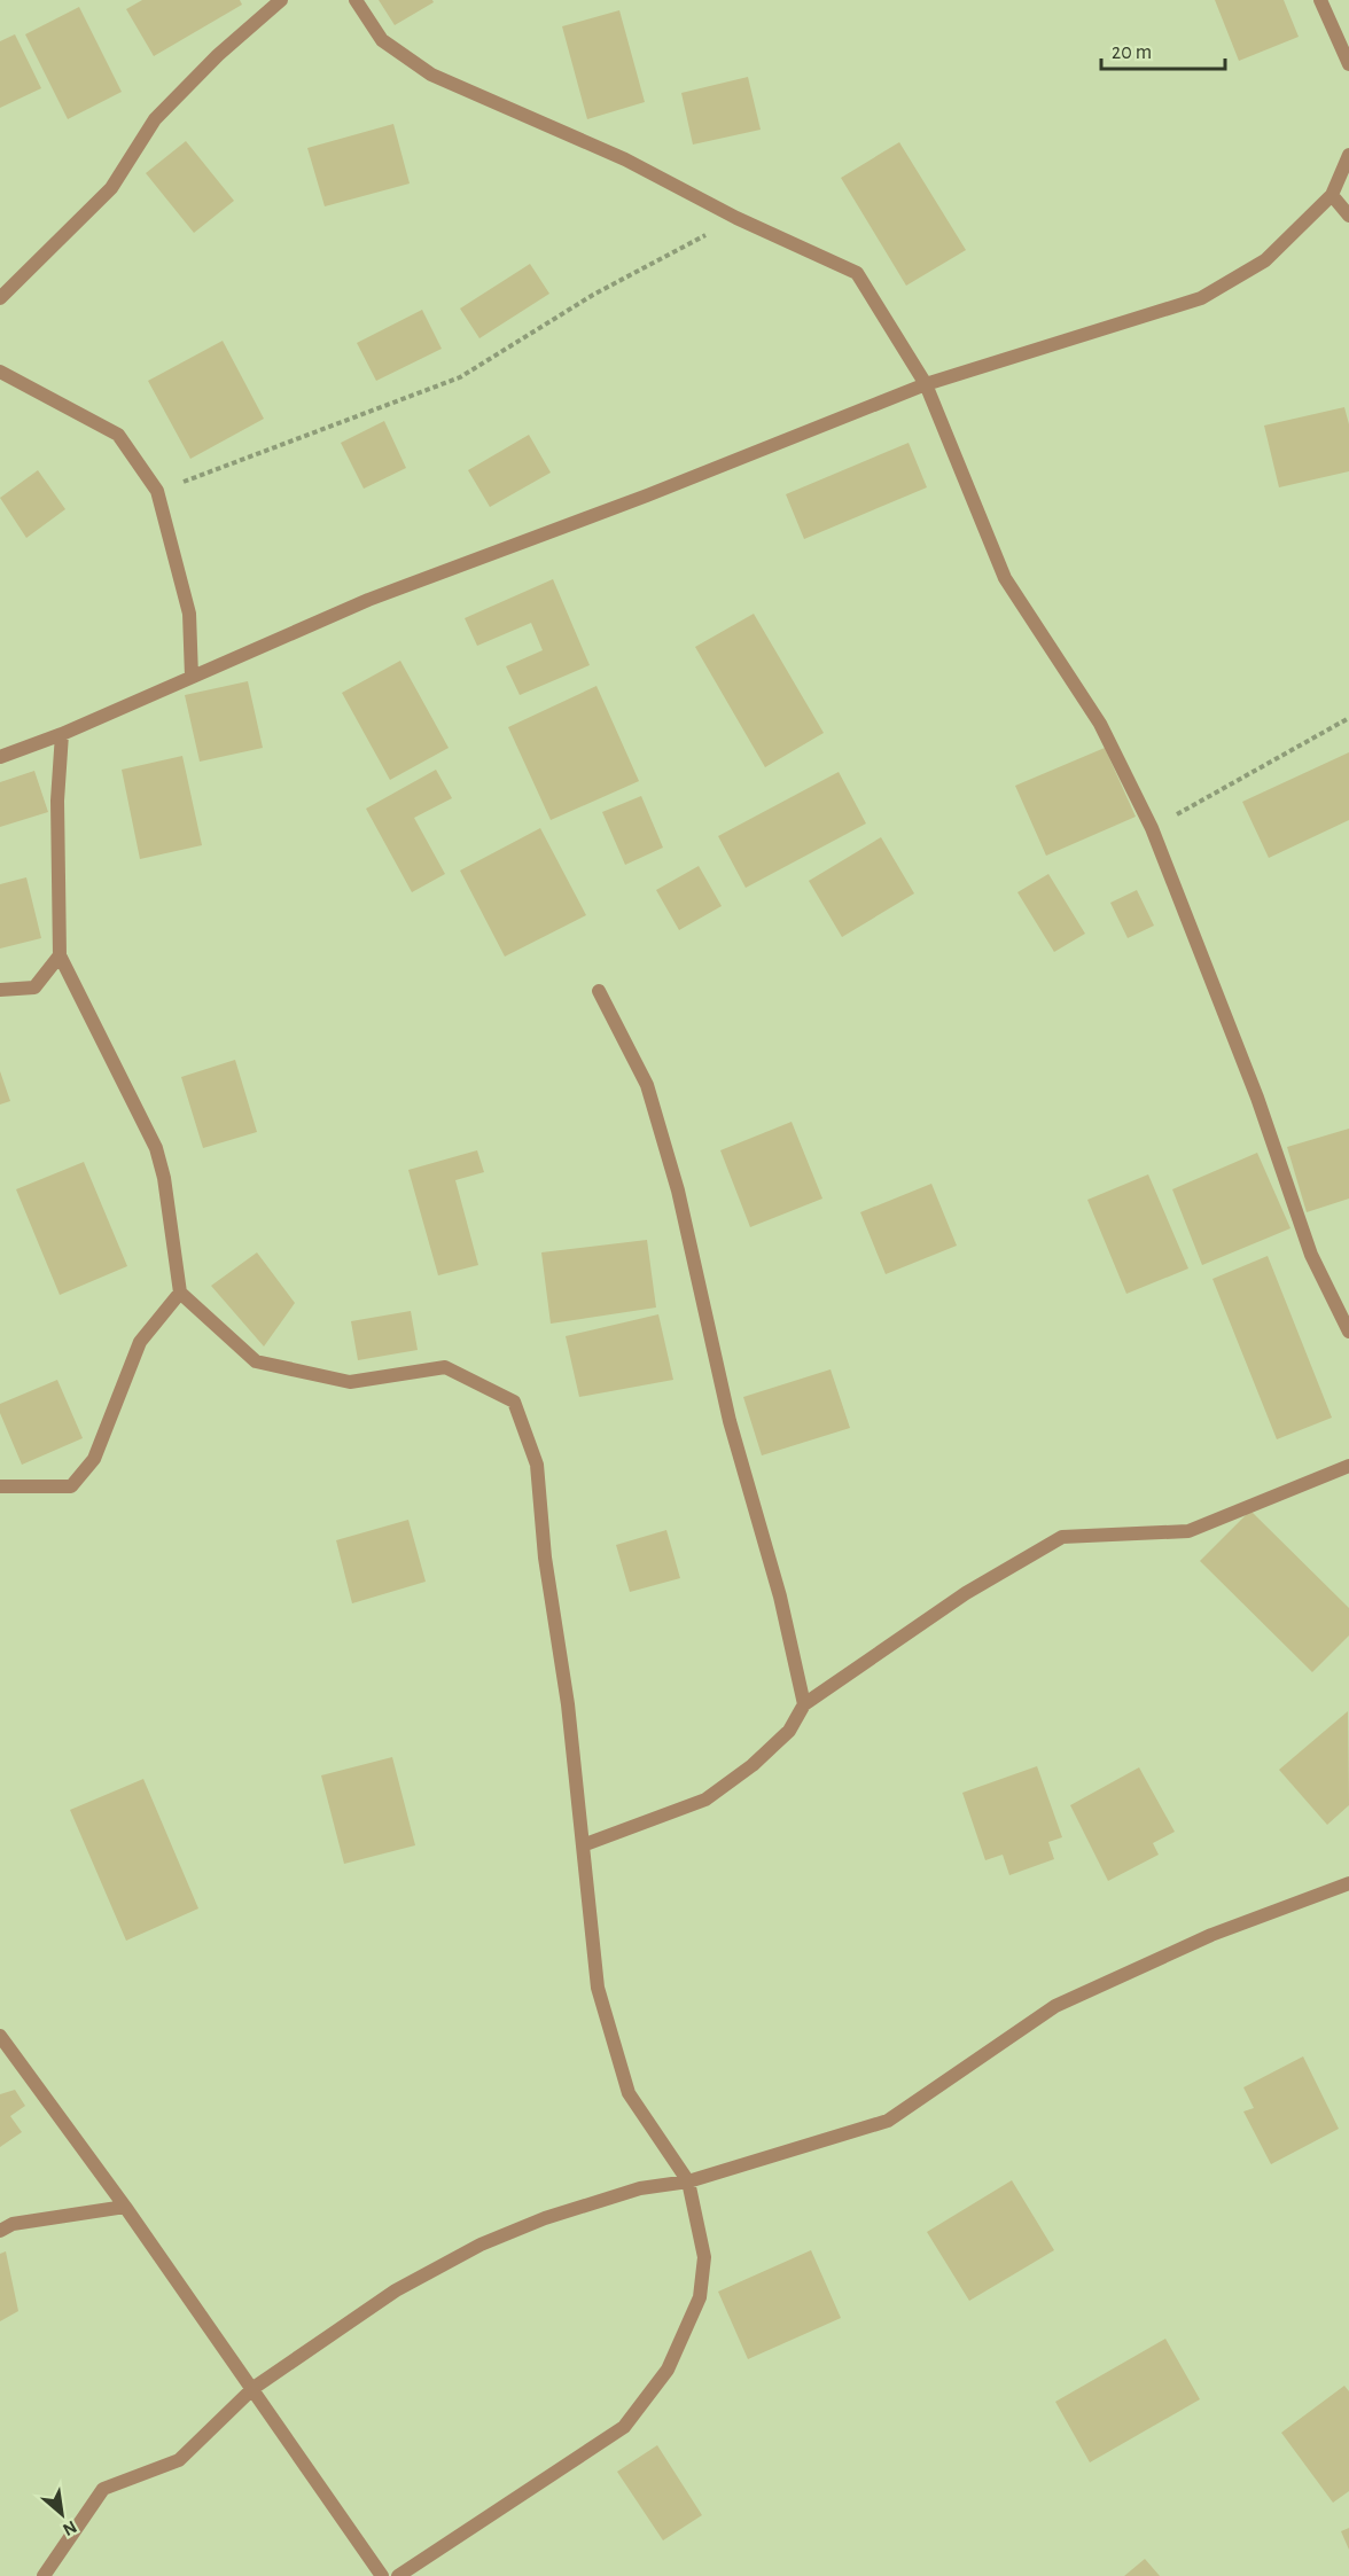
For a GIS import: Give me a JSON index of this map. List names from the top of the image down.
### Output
{
  "scale_bar": "20 m",
  "north": "bottom right"
}
